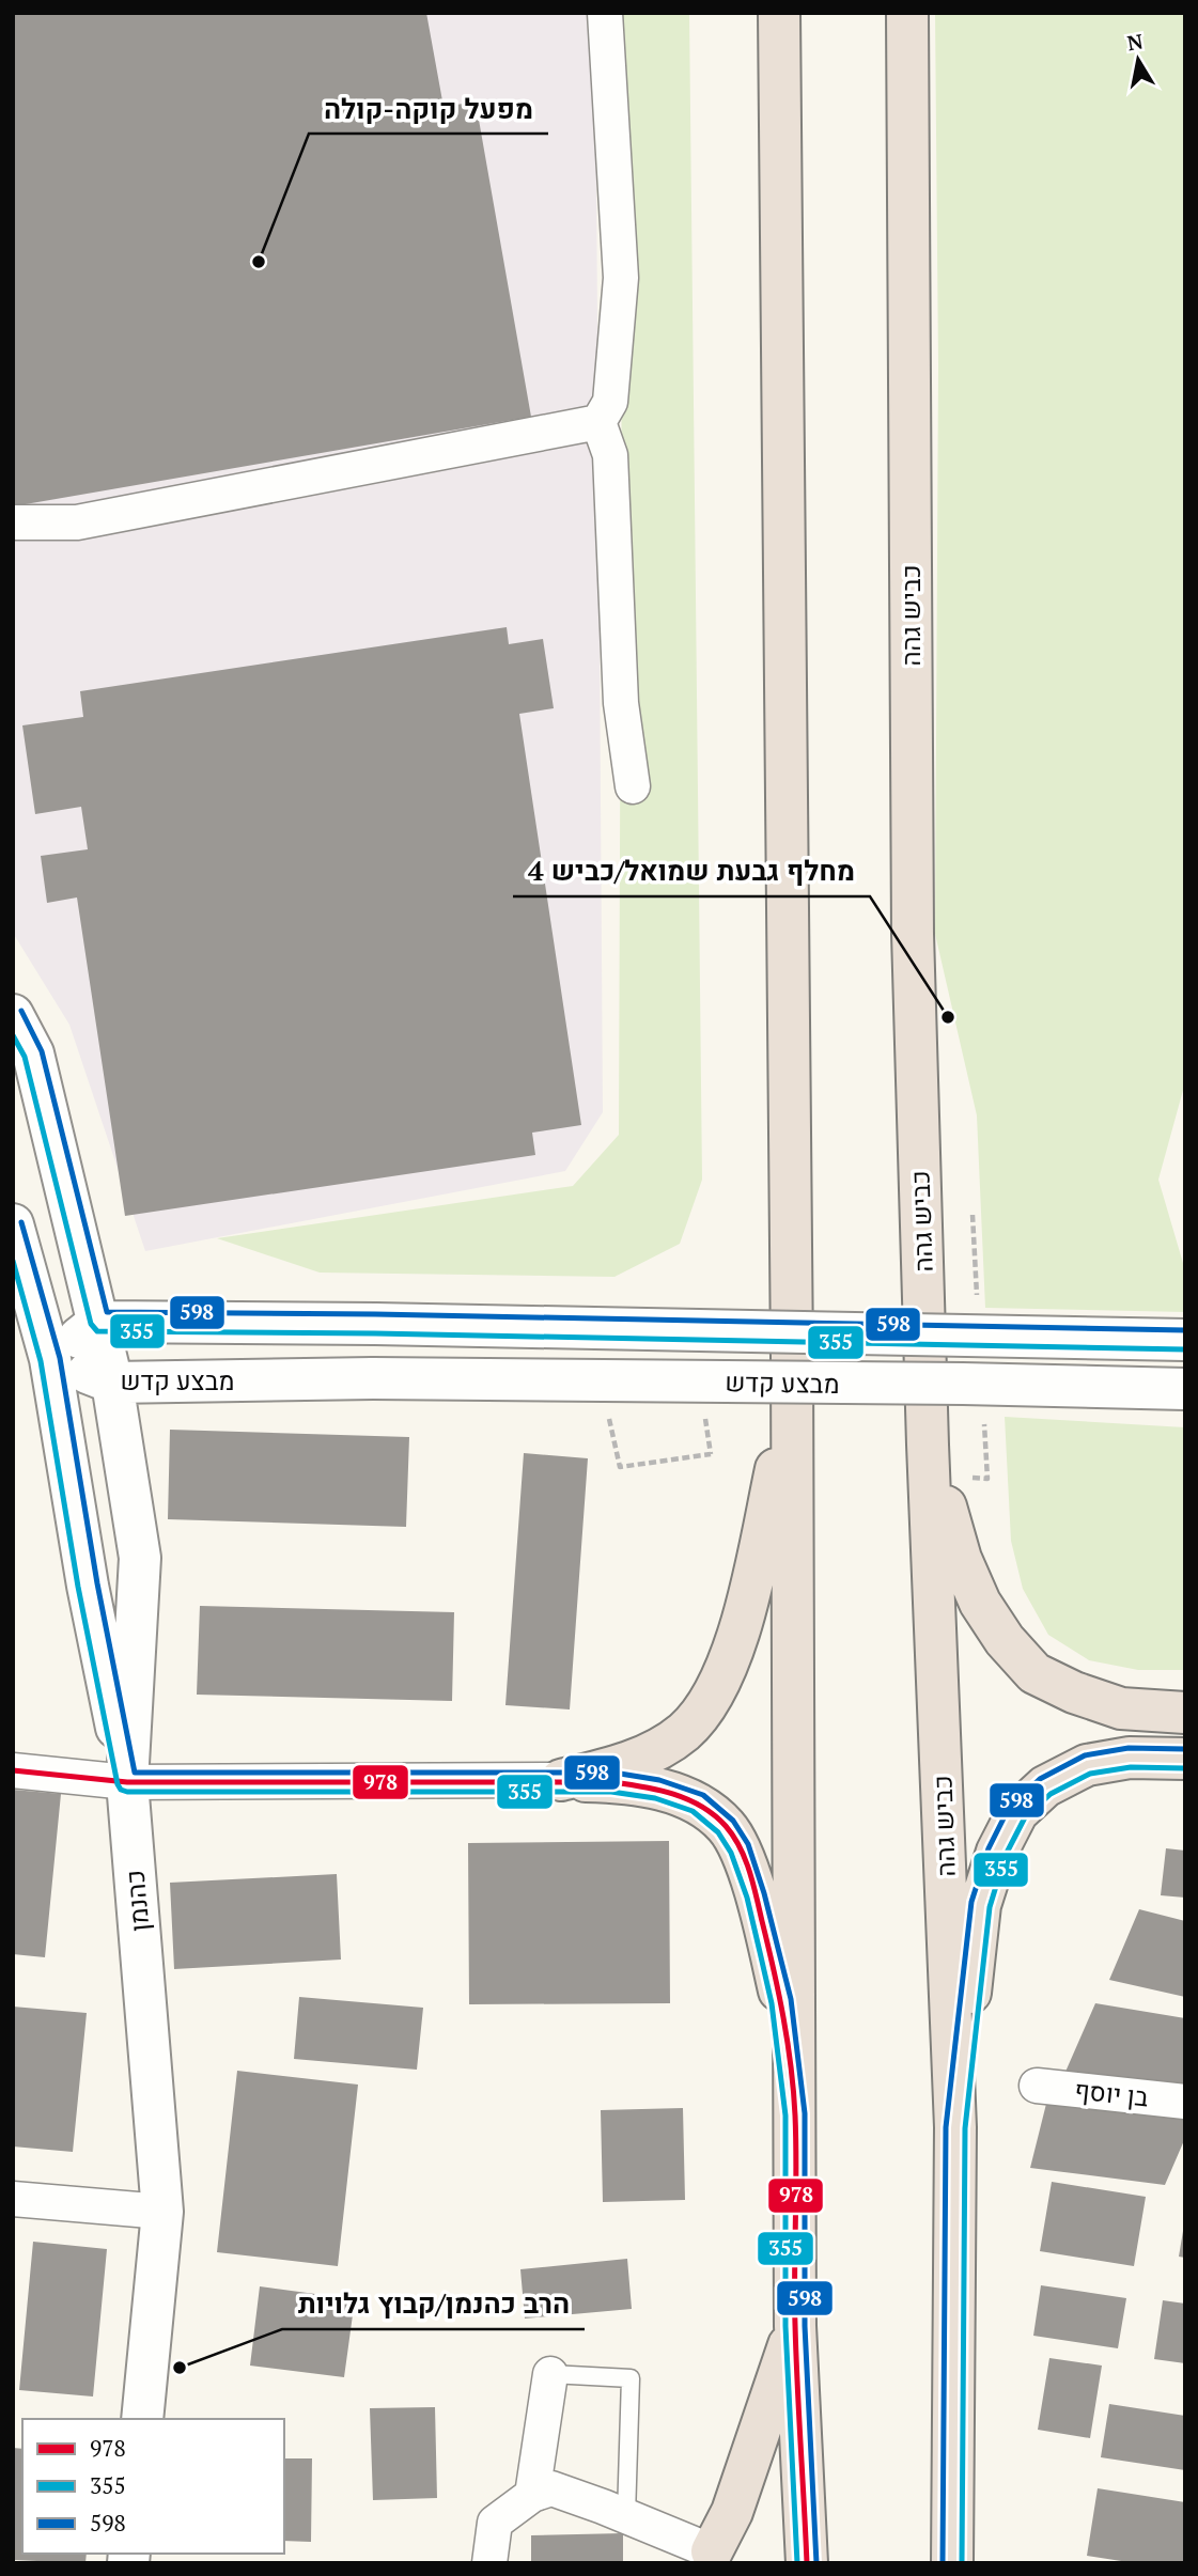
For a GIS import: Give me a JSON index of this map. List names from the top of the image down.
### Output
{
  "streets": {
    "highway": ["כביש גהה"],
    "street": ["מבצע קדש", "כהנמן", "בן יוסף"]
  },
  "crossings": [
    ["מבצע קדש", "כהנמן"]
  ],
  "places": ["מפעל קוקה-קולה", "מחלף גבעת שמואל/כביש 4", "הרב כהנמן/קבוץ גלויות"],
  "lines": ["transit line 598", "transit line 355", "transit line 978"],
  "legend": ["978", "355", "598"],
  "north": "top"
}
